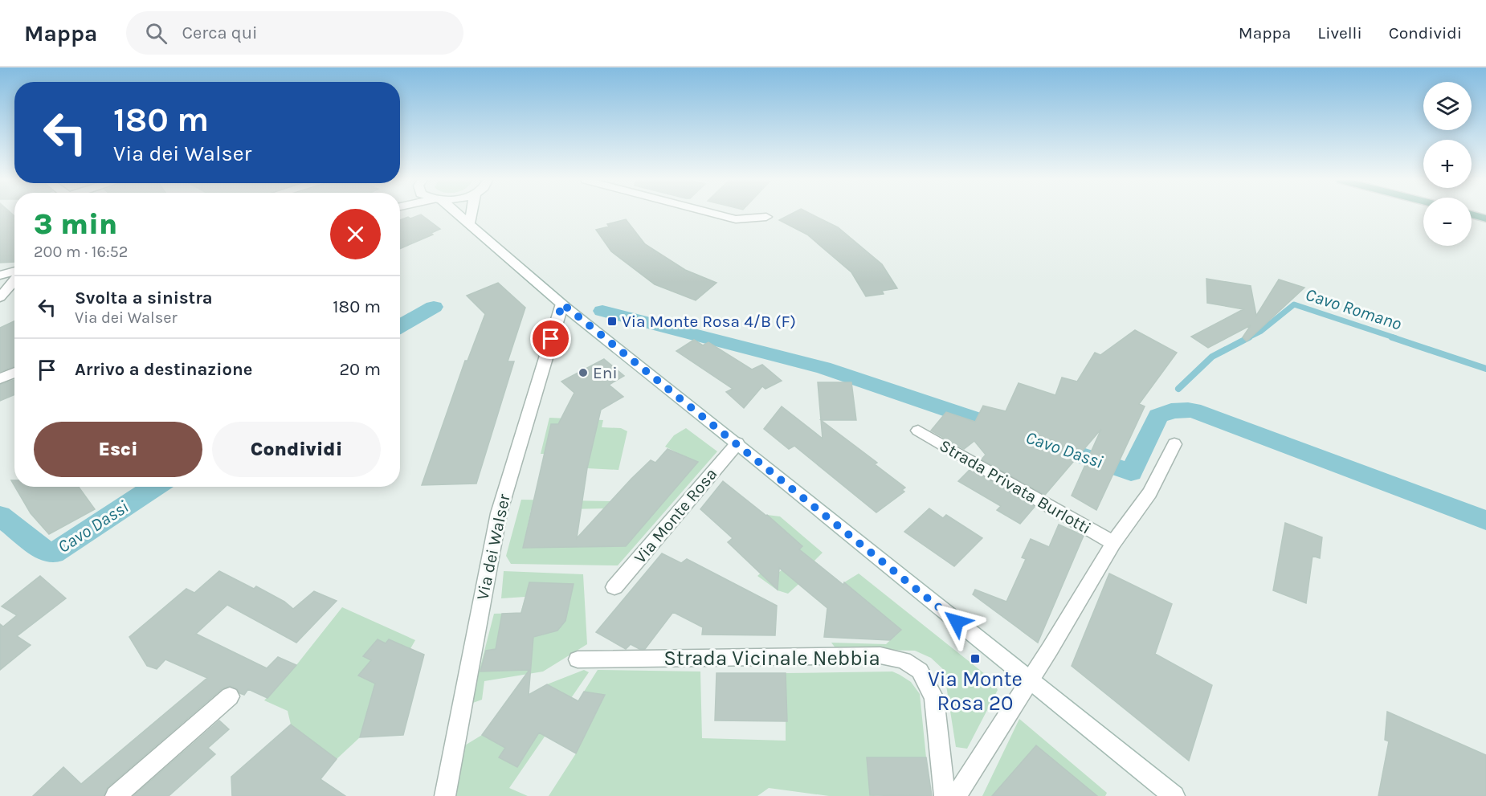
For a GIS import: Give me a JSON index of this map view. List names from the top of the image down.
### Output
{
  "streets": {
    "street": [
      "Strada Privata Burlotti",
      "Via Monte Rosa",
      "Via dei Walser",
      "Strada Vicinale Nebbia"
    ]
  },
  "water": ["Cavo Romano", "Cavo Dassi"],
  "places": {
    "transit": ["Via Monte Rosa 4/B (F)", "Via Monte Rosa 20"],
    "other": ["Eni"]
  },
  "page": {
    "header": "Mappa",
    "search": "Cerca qui",
    "nav": ["Mappa", "Livelli", "Condividi"],
    "map_buttons": ["+", "−"],
    "turn": ["180 m", "Via dei Walser"],
    "heading": ["3 min", "200 m · 16:52"],
    "list": [
      {
        "name": "Svolta a sinistra",
        "note": "Via dei Walser",
        "value": "180 m"
      },
      {
        "name": "Arrivo a destinazione",
        "value": "20 m"
      }
    ],
    "buttons": ["Esci", "Condividi"]
  }
}
